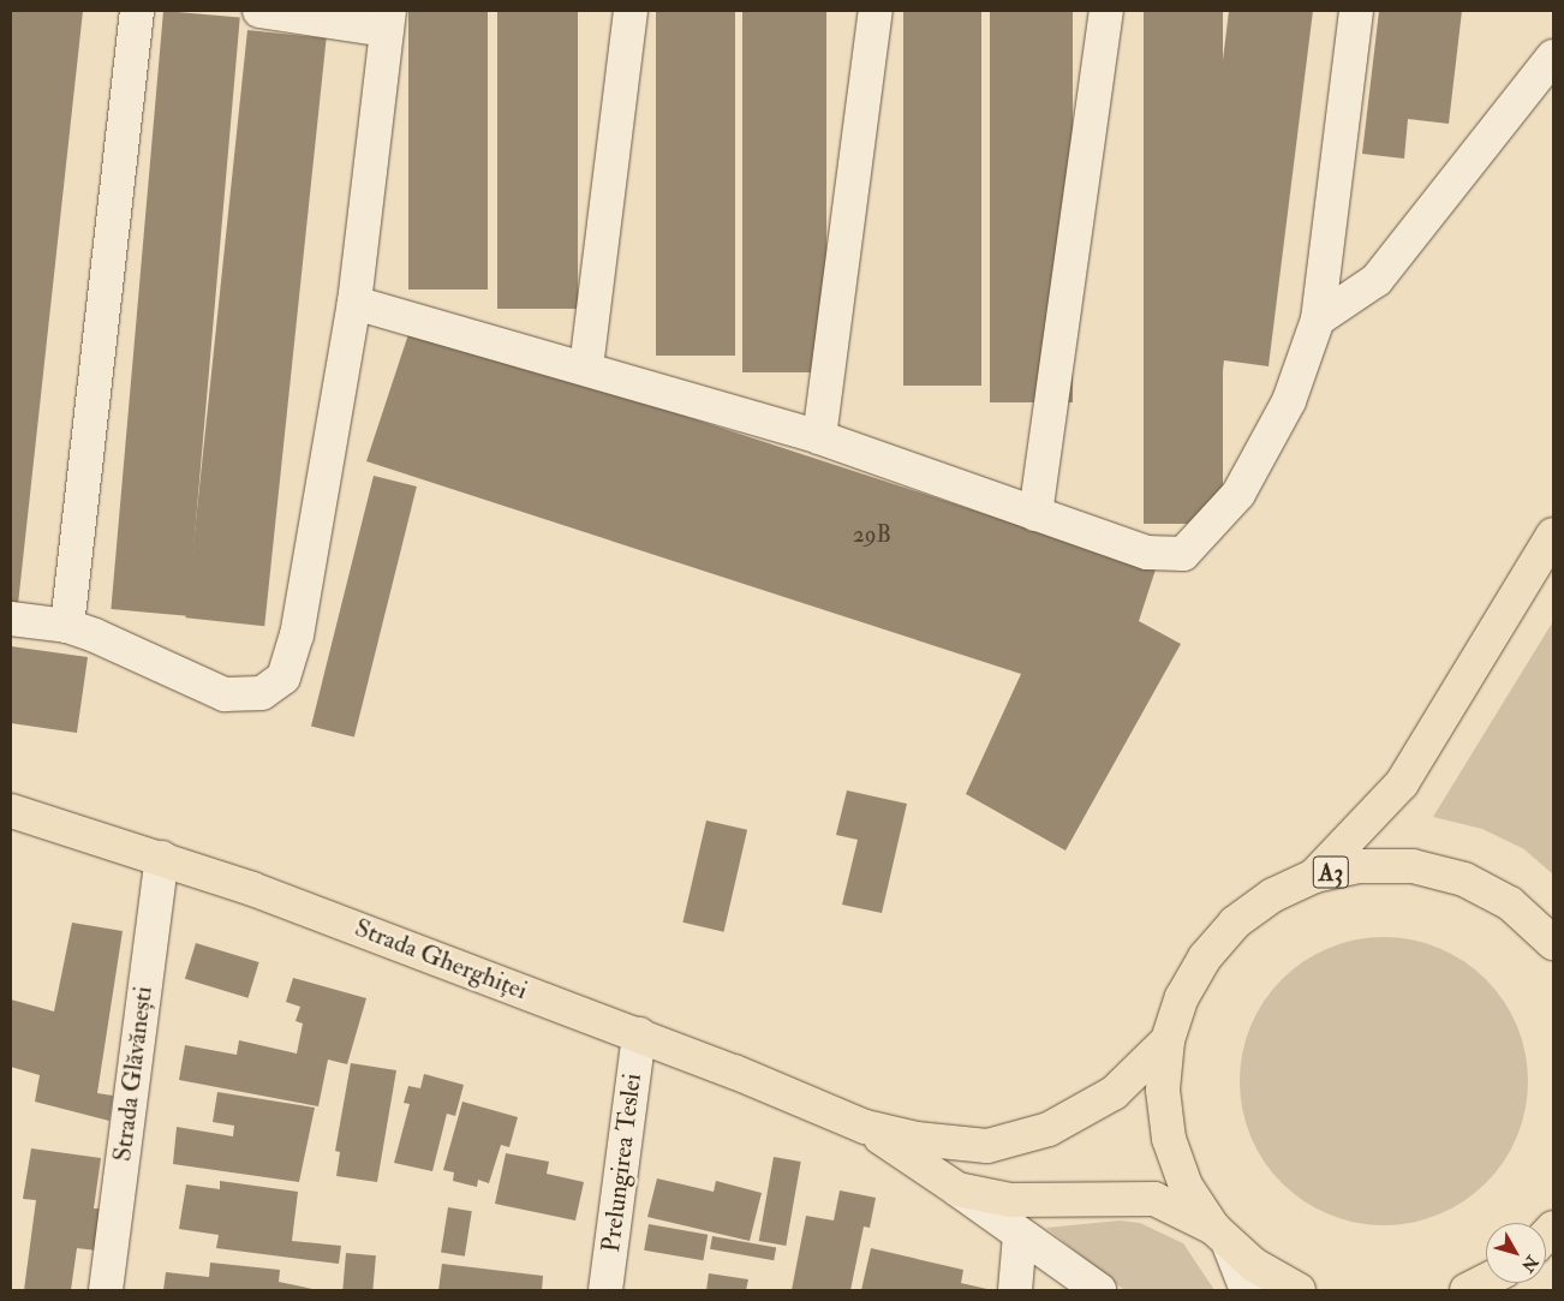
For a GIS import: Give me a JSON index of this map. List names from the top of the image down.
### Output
{
  "streets": {
    "main road": ["A3", "Strada Gherghiței"],
    "street": ["Strada Glăvănești", "Prelungirea Teslei"]
  },
  "crossings": [
    ["A3", "Strada Gherghiței"],
    ["Strada Gherghiței", "Strada Glăvănești"],
    ["Strada Gherghiței", "Prelungirea Teslei"]
  ],
  "house_numbers": ["29B"],
  "north": "bottom right"
}
